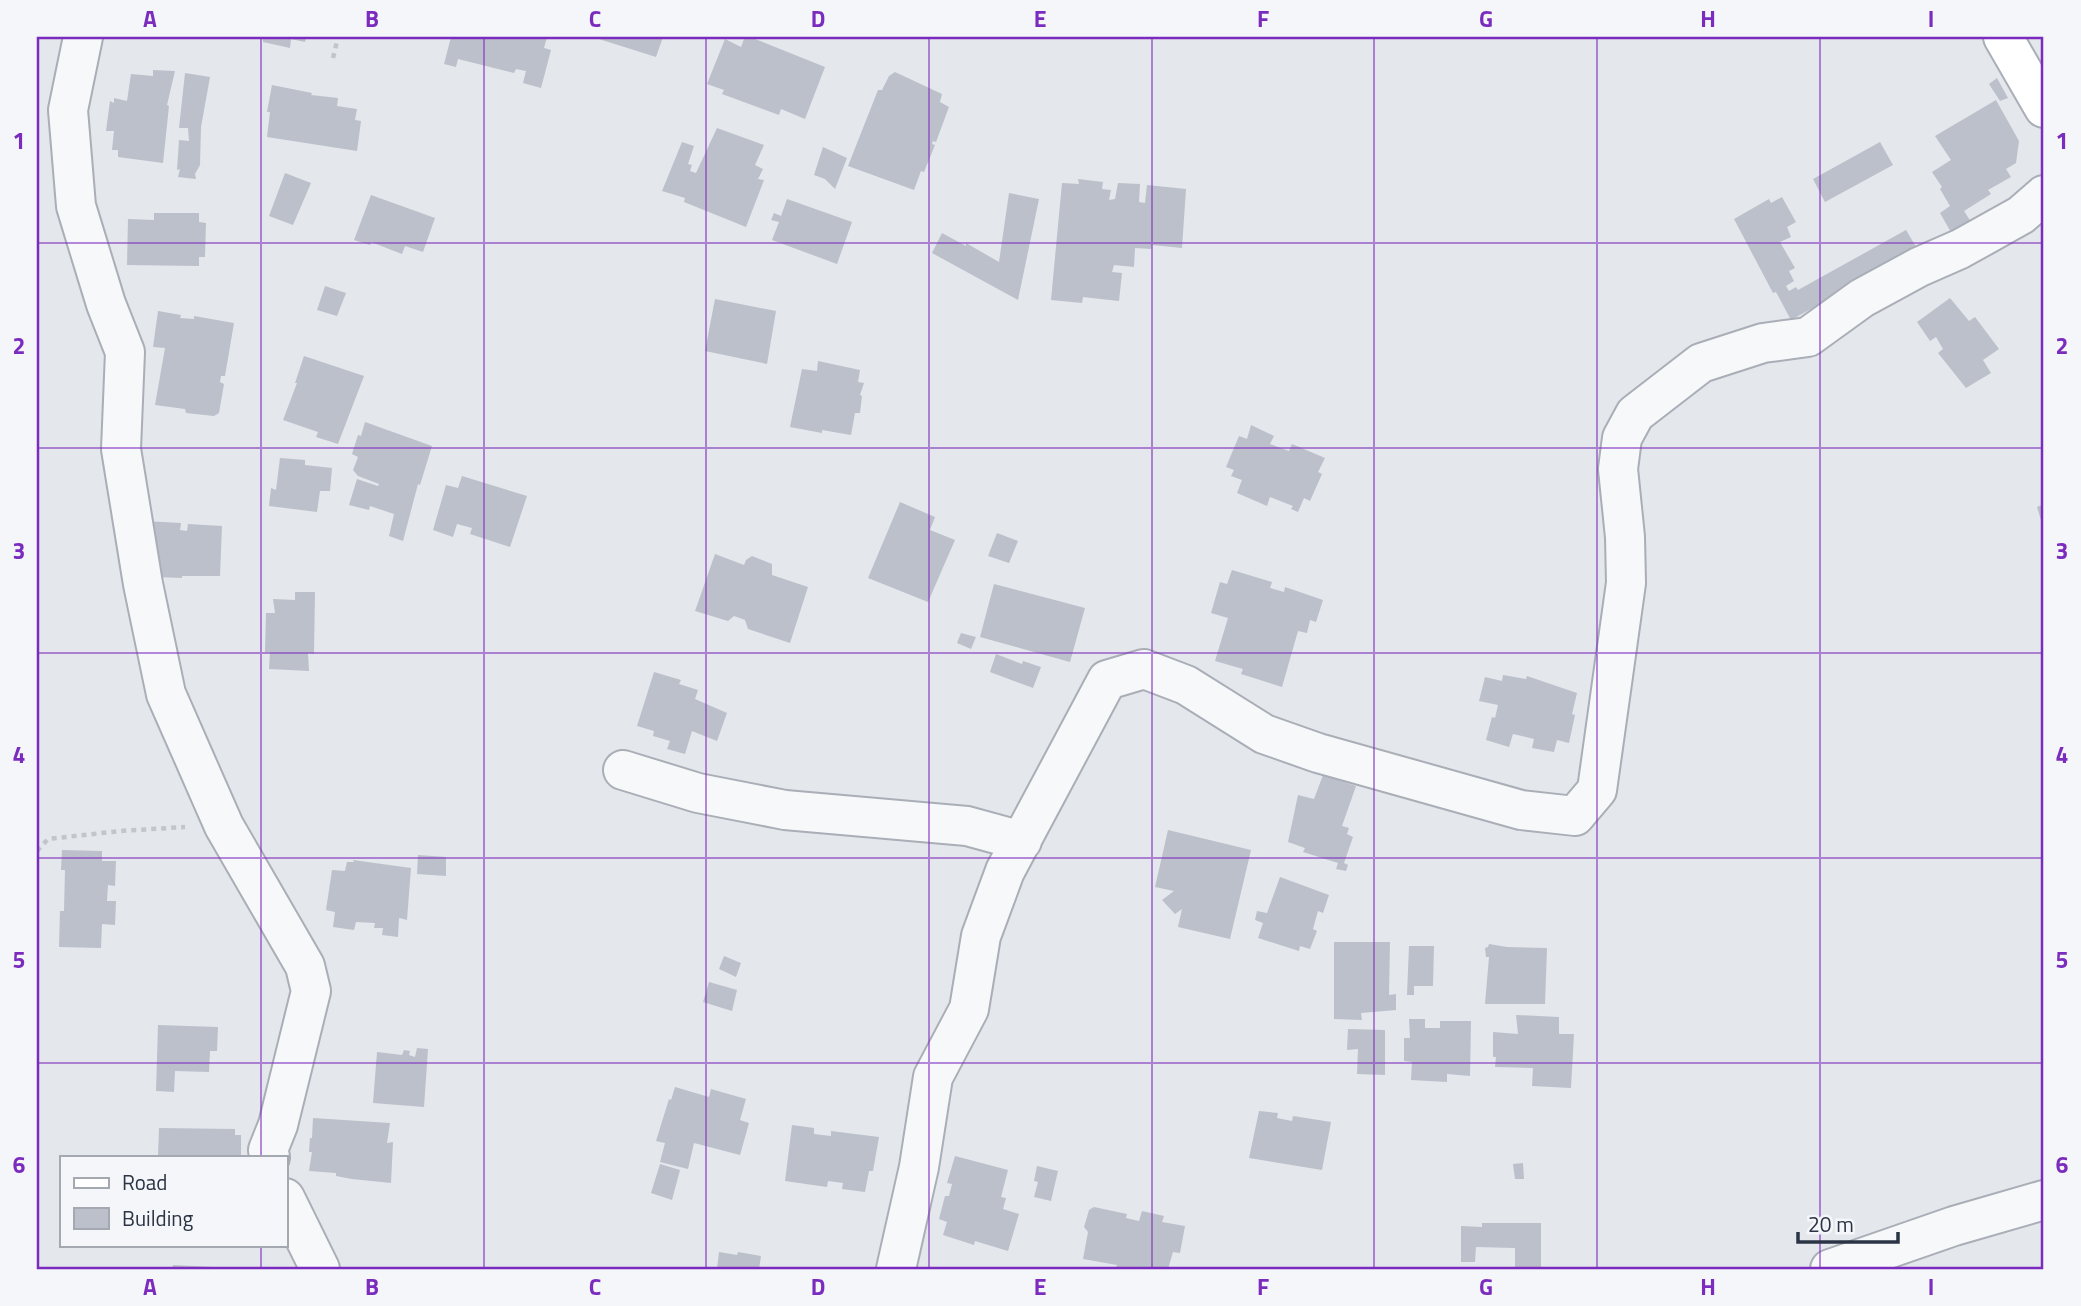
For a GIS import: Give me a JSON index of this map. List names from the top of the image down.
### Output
{
  "legend": ["Road", "Building"],
  "scale_bar": "20 m",
  "grid": {
    "columns": [
      "A",
      "B",
      "C",
      "D",
      "E",
      "F",
      "G",
      "H",
      "I"
    ],
    "rows": [
      "1",
      "2",
      "3",
      "4",
      "5",
      "6"
    ]
  }
}
